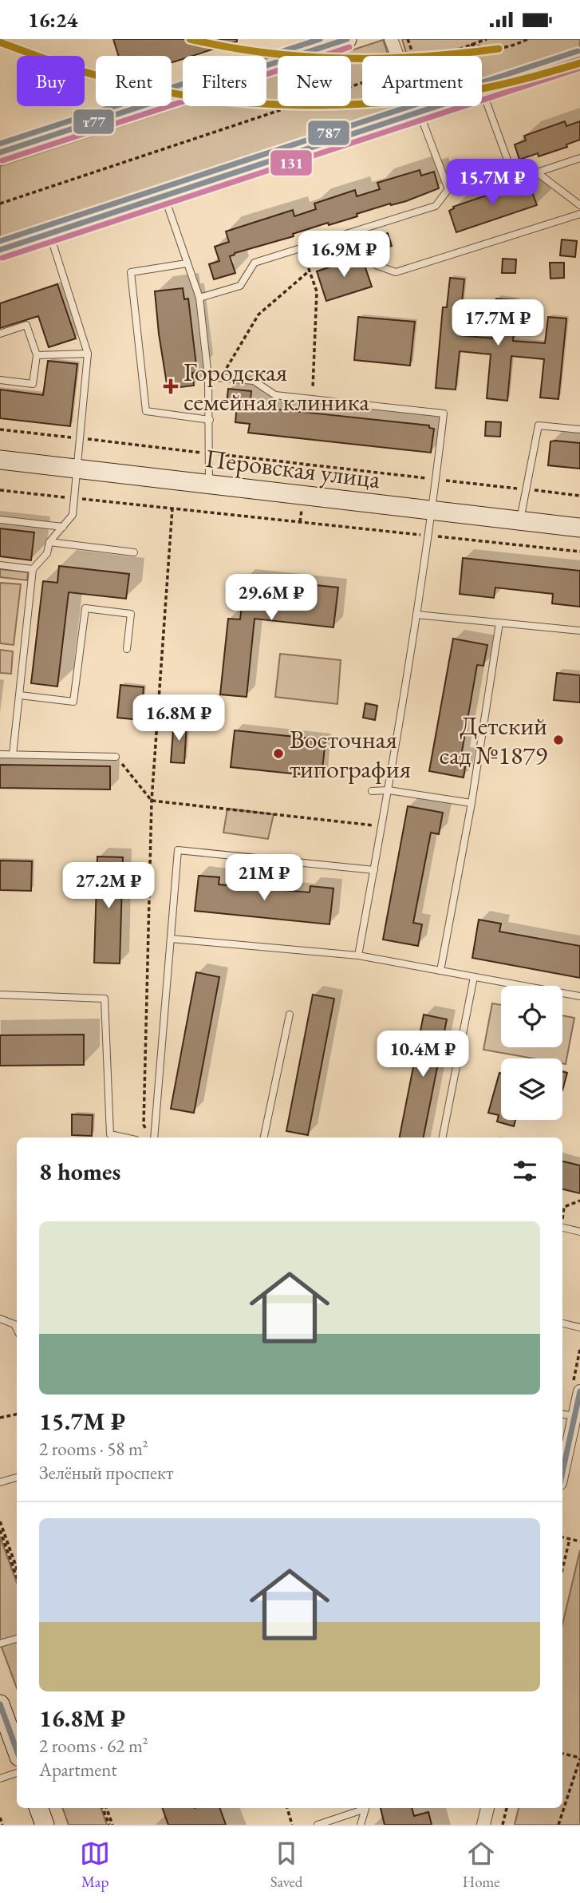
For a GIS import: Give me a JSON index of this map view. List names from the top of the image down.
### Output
{
  "streets": {
    "main road": ["Перовская улица"]
  },
  "places": {
    "health": ["Городская семейная клиника"],
    "other": ["Детский сад №1879", "Восточная типография"]
  },
  "lines": [
    "metro line 8",
    "transit line т77",
    "transit line 787",
    "transit line 131"
  ],
  "page": {
    "status": "16:24",
    "chip": [
      "Buy",
      "Rent",
      "Filters",
      "New",
      "Apartment"
    ],
    "price": [
      "15.7M ₽",
      "16.9M ₽",
      "17.7M ₽",
      "29.6M ₽",
      "16.8M ₽",
      "21M ₽",
      "27.2M ₽",
      "10.4M ₽"
    ],
    "heading": "8 homes",
    "list": [
      {
        "name": "15.7M ₽",
        "note": "2 rooms · 58 m² · Зелёный проспект"
      },
      {
        "name": "16.8M ₽",
        "note": "2 rooms · 62 m² · Apartment"
      }
    ],
    "tabs": ["Map", "Saved", "Home"]
  }
}
